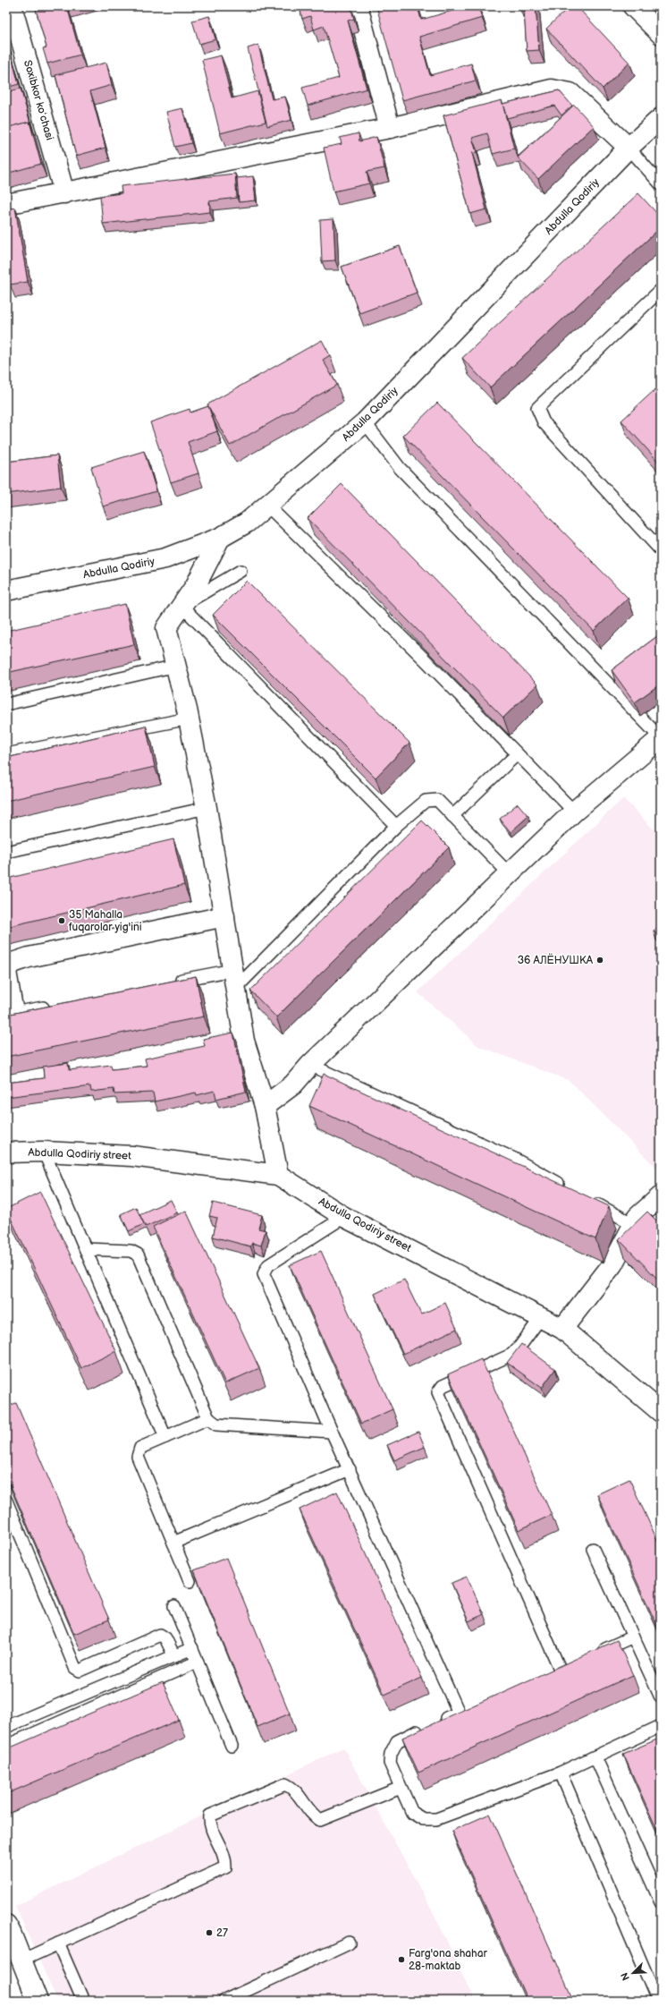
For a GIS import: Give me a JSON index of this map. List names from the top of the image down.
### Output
{
  "streets": {
    "street": ["Soxibkor koʻchasi", "Abdulla Qodiriy", "Abdulla Qodiriy street"]
  },
  "places": [
    "35 Mahalla fuqarolar yig'ini",
    "36 АЛЁНУШКА",
    "27",
    "Farg'ona shahar 28-maktab"
  ],
  "north": "bottom left"
}
